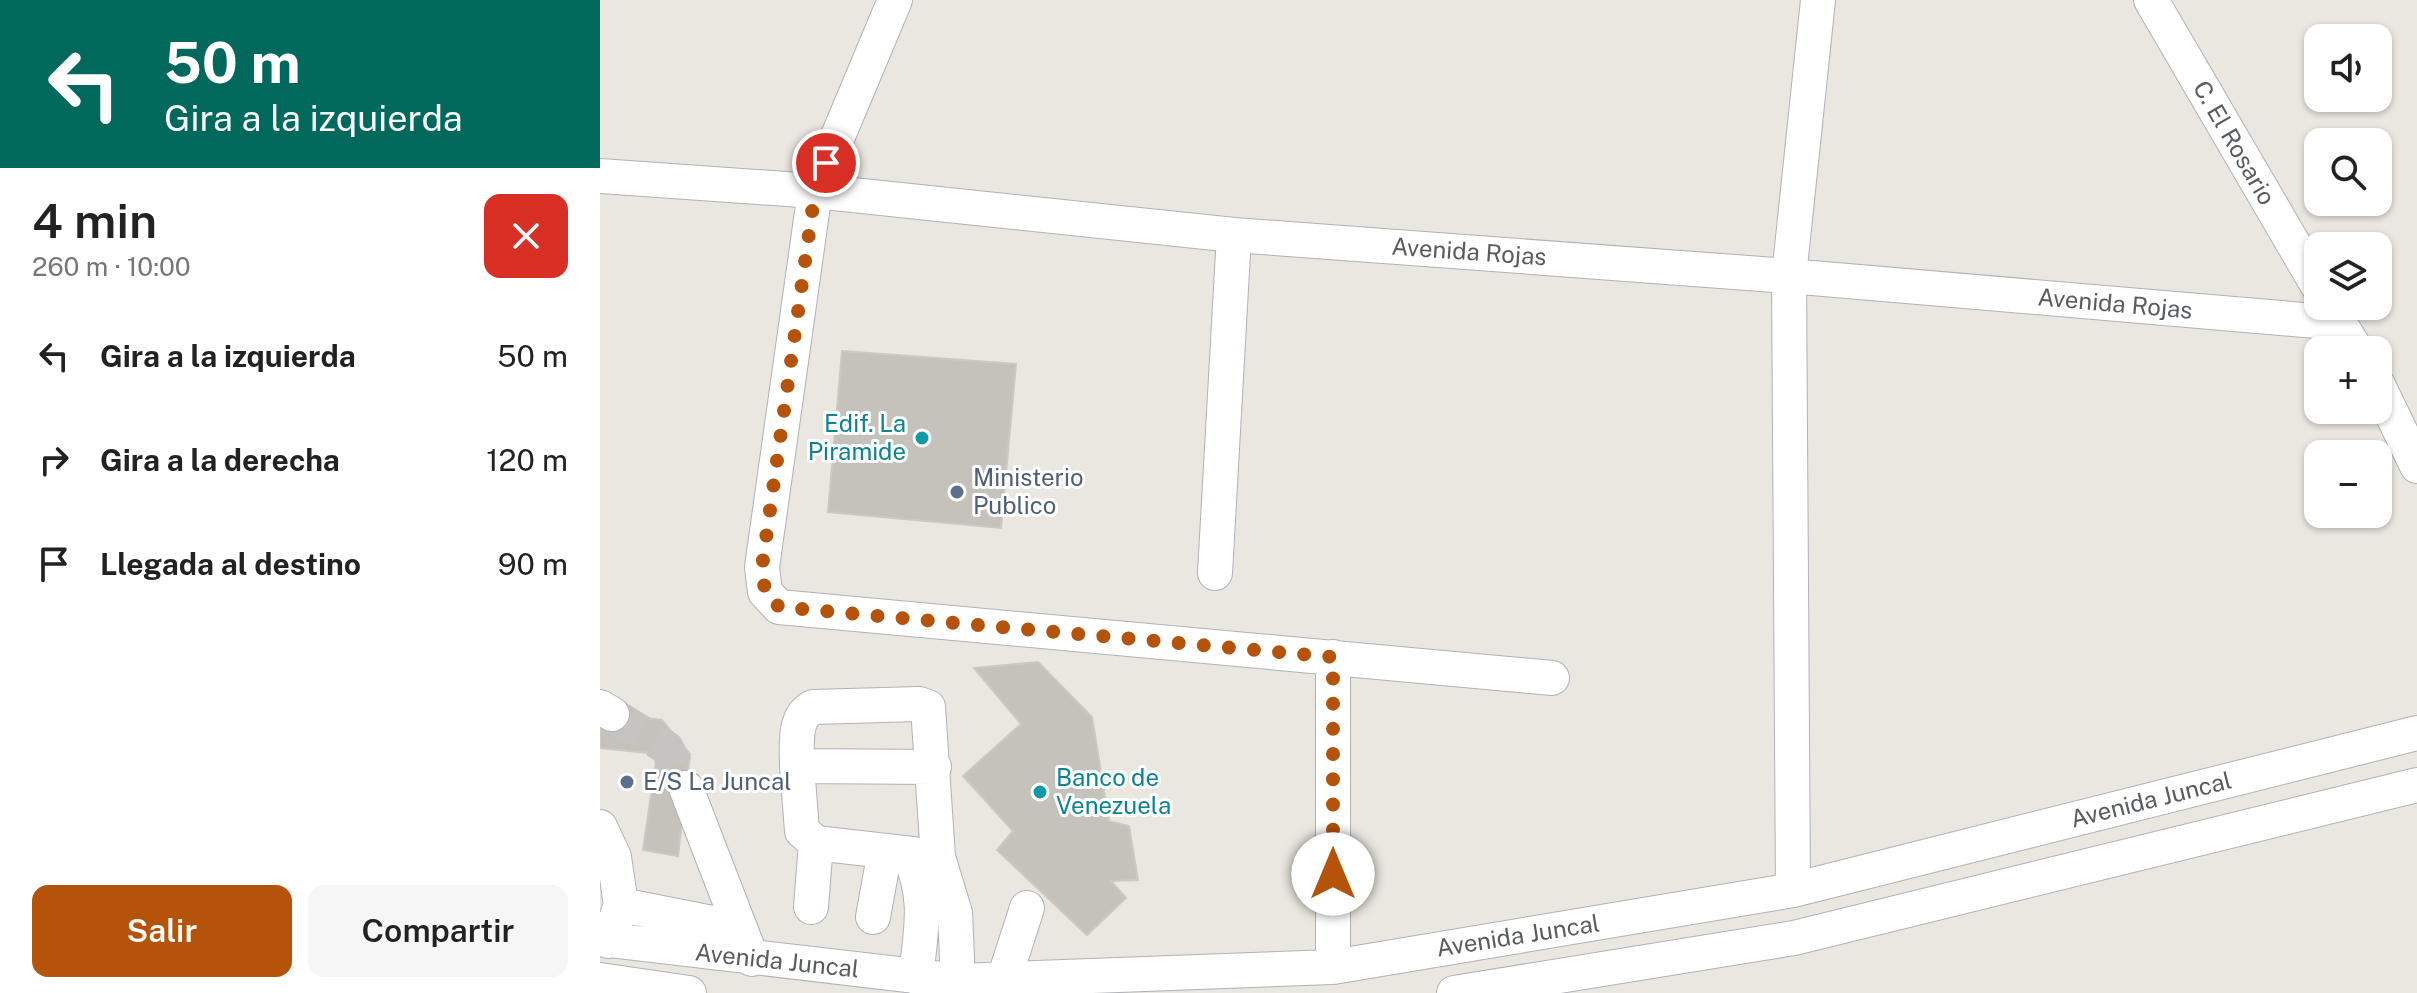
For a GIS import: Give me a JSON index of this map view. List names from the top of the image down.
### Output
{
  "streets": {
    "street": ["C. El Rosario", "Avenida Rojas", "Avenida Juncal"]
  },
  "places": [
    "Edif. La Piramide",
    "Ministerio Publico",
    "E/S La Juncal",
    "Banco de Venezuela"
  ],
  "page": {
    "turn": ["50 m", "Gira a la izquierda"],
    "map_buttons": ["+", "−"],
    "heading": ["4 min", "260 m · 10:00"],
    "list": [
      {
        "name": "Gira a la izquierda",
        "value": "50 m"
      },
      {
        "name": "Gira a la derecha",
        "value": "120 m"
      },
      {
        "name": "Llegada al destino",
        "value": "90 m"
      }
    ],
    "buttons": ["Salir", "Compartir"]
  }
}
